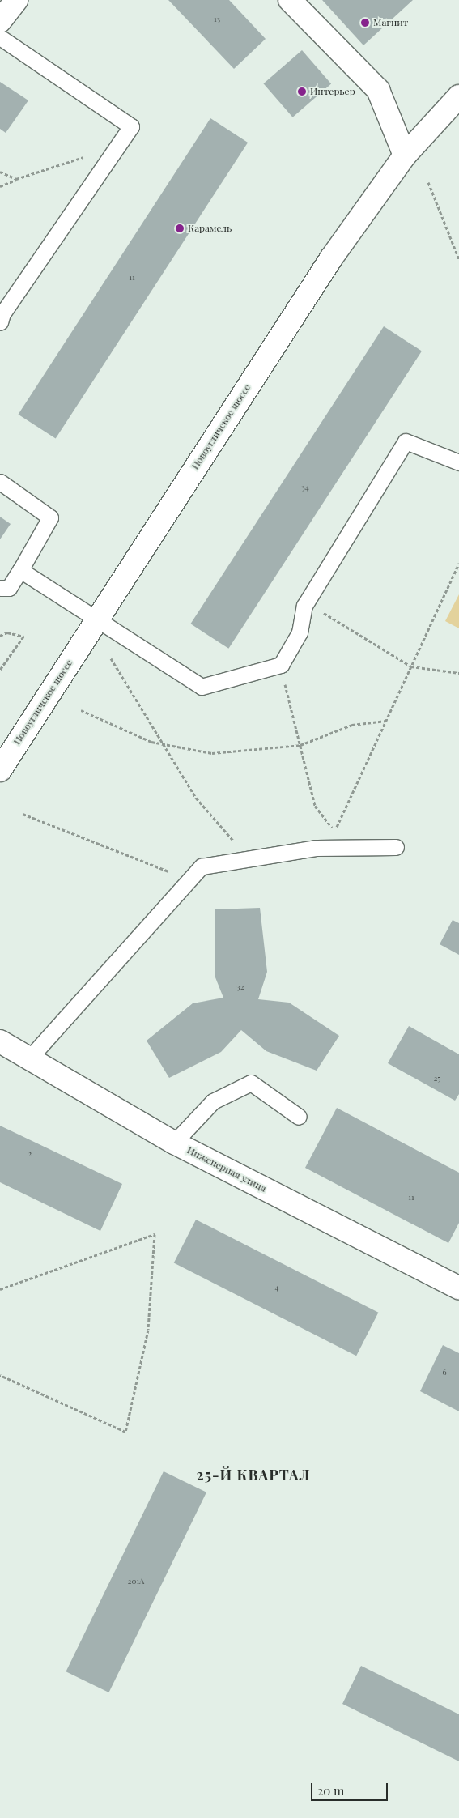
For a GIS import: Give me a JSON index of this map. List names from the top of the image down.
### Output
{
  "streets": {
    "main road": ["Новоугличское шоссе", "Инженерная улица"]
  },
  "districts": ["25-Й КВАРТАЛ"],
  "places": ["Магнит", "Интерьер", "Карамель"],
  "house_numbers": [
    "13",
    "11",
    "34",
    "32",
    "25",
    "2",
    "11",
    "4",
    "6",
    "201А"
  ],
  "scale_bar": "20 m"
}
